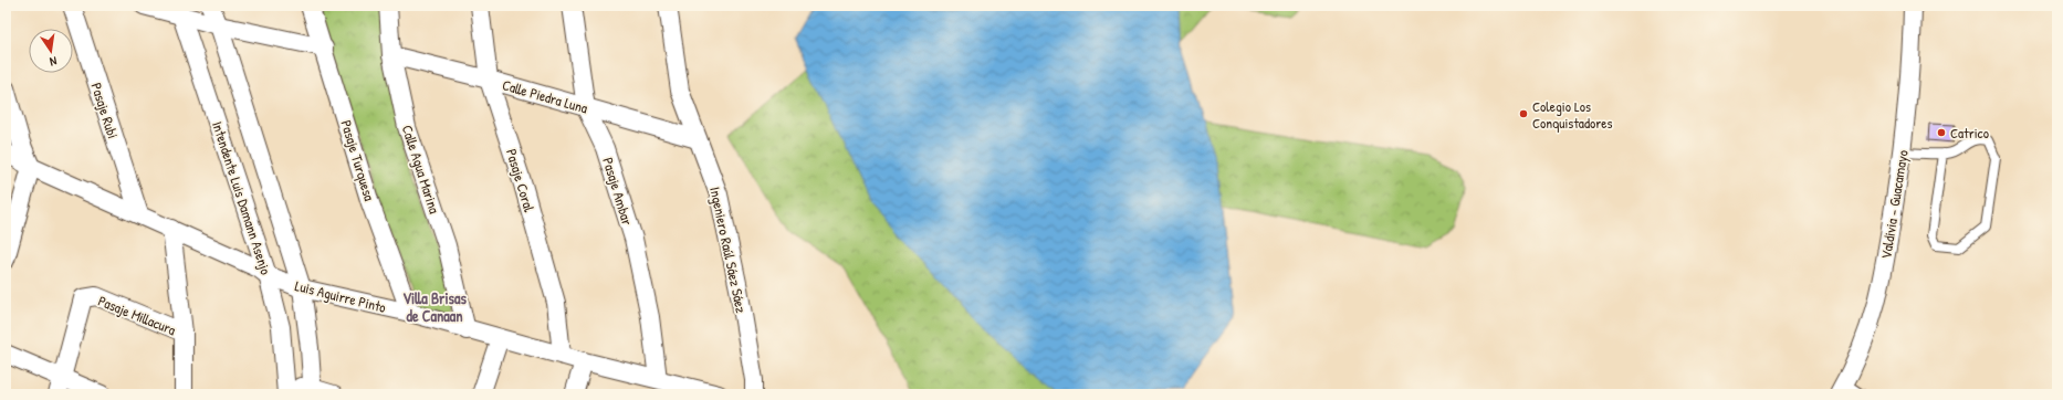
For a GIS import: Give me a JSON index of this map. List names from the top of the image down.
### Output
{
  "streets": {
    "street": [
      "Calle Piedra Luna",
      "Pasaje Rubi",
      "Pasaje Turquesa",
      "Calle Agua Marina",
      "Pasaje Coral",
      "Pasaje Ambar",
      "Intendente Luis Damann Asenjo",
      "Valdivia - Guacamayo",
      "Ingeniero Raúl Sáez Sáez",
      "Luis Aguirre Pinto",
      "Pasaje Millacura"
    ]
  },
  "crossings": [
    ["Calle Piedra Luna", "Calle Agua Marina"],
    ["Calle Piedra Luna", "Pasaje Coral"],
    ["Calle Piedra Luna", "Pasaje Ambar"],
    ["Calle Piedra Luna", "Ingeniero Raúl Sáez Sáez"],
    ["Pasaje Rubi", "Luis Aguirre Pinto"],
    ["Pasaje Turquesa", "Luis Aguirre Pinto"],
    ["Calle Agua Marina", "Luis Aguirre Pinto"],
    ["Pasaje Coral", "Luis Aguirre Pinto"],
    ["Pasaje Ambar", "Luis Aguirre Pinto"],
    ["Intendente Luis Damann Asenjo", "Luis Aguirre Pinto"]
  ],
  "districts": ["Villa Brisas de Canaan"],
  "places": ["Colegio Los Conquistadores", "Catrico"],
  "north": "bottom"
}
